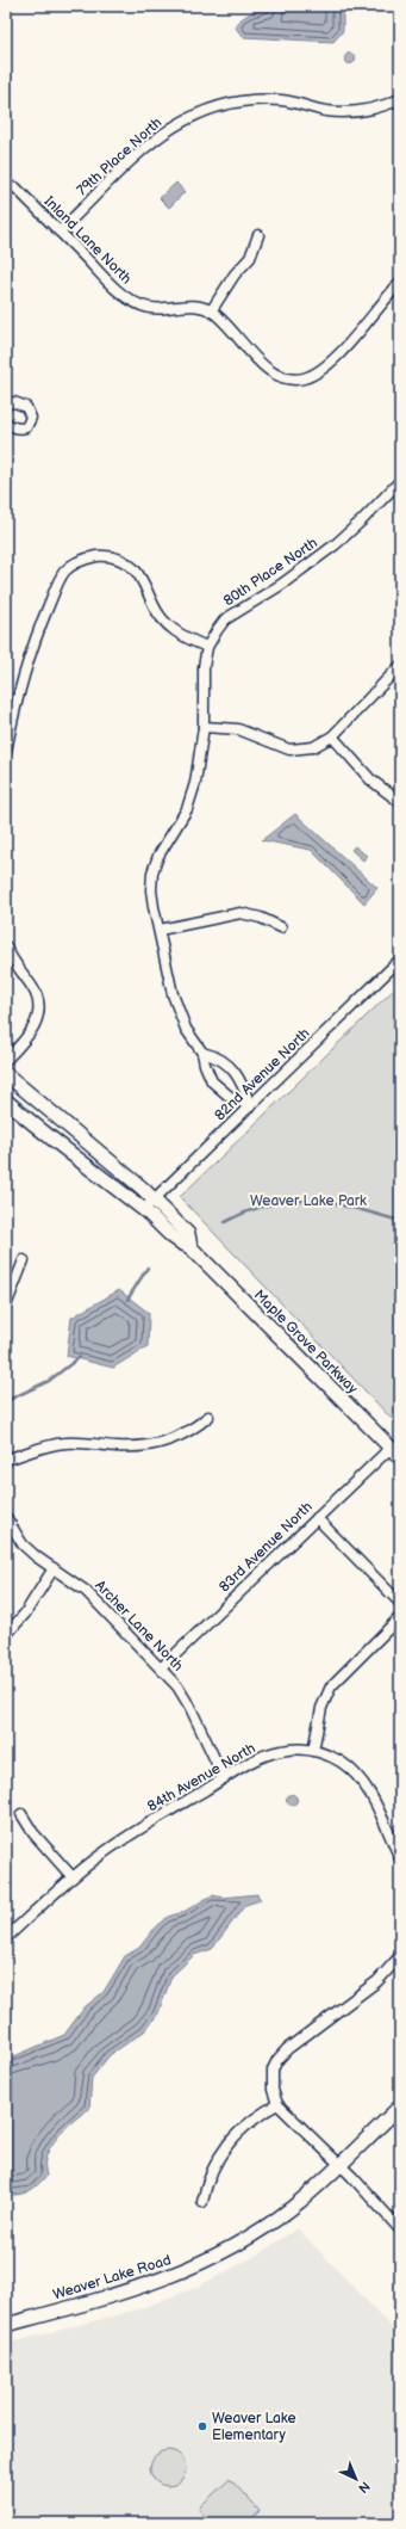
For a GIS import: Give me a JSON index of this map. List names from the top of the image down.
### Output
{
  "streets": {
    "main road": ["Maple Grove Parkway", "Weaver Lake Road"],
    "street": [
      "79th Place North",
      "Inland Lane North",
      "80th Place North",
      "82nd Avenue North",
      "83rd Avenue North",
      "Archer Lane North",
      "84th Avenue North"
    ]
  },
  "crossings": [
    ["79th Place North", "Inland Lane North"],
    ["82nd Avenue North", "Maple Grove Parkway"],
    ["Maple Grove Parkway", "83rd Avenue North"],
    ["83rd Avenue North", "Archer Lane North"],
    ["Archer Lane North", "84th Avenue North"]
  ],
  "parks": ["Weaver Lake Park"],
  "places": ["Weaver Lake Elementary"],
  "north": "bottom right"
}
